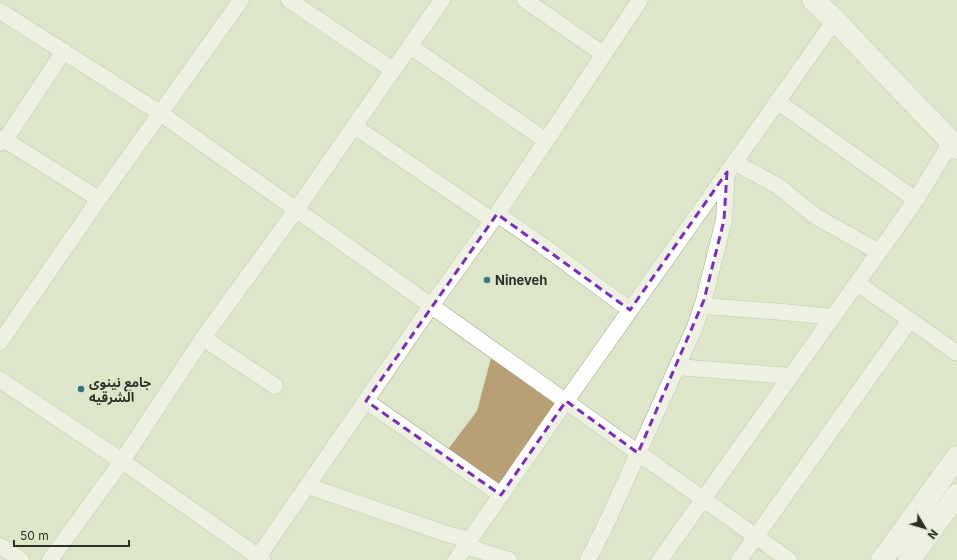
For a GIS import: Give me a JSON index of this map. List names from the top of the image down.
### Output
{
  "places": ["Nineveh", "جامع نينوى الشرقيه"],
  "scale_bar": "50 m",
  "north": "bottom right"
}
